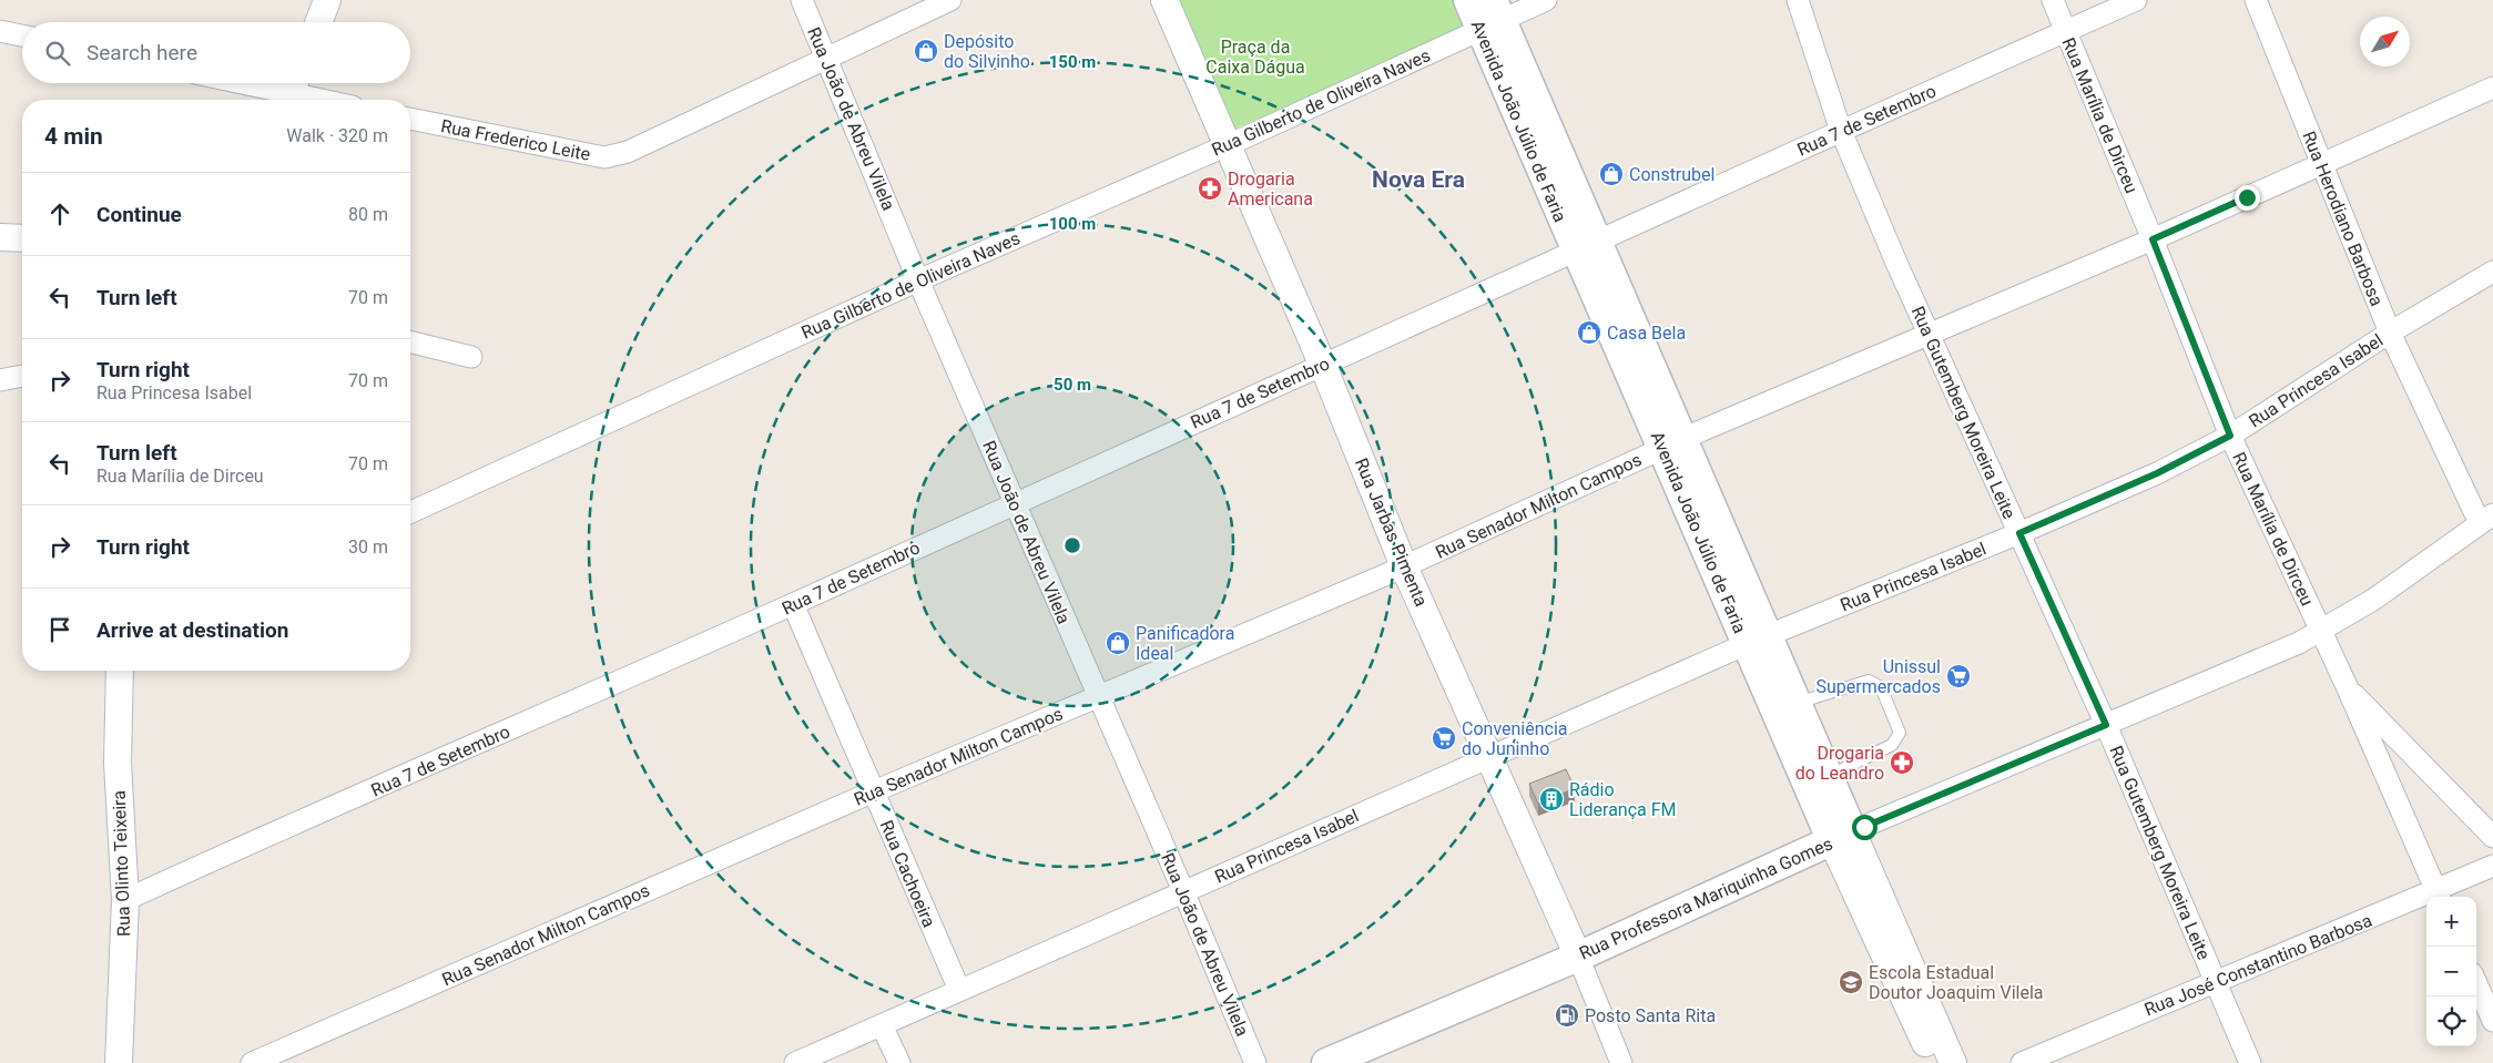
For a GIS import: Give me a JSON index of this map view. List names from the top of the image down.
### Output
{
  "streets": {
    "main road": ["Avenida João Júlio de Faria", "Rua Professora Mariquinha Gomes"],
    "street": [
      "Rua Gilberto de Oliveira Naves",
      "Rua Marília de Dirceu",
      "Rua João de Abreu Vilela",
      "Rua 7 de Setembro",
      "Rua Frederico Leite",
      "Rua Herodiano Barbosa",
      "Rua Princesa Isabel",
      "Rua Gutemberg Moreira Leite",
      "Rua Senador Milton Campos",
      "Rua Jarbas Pimenta",
      "Rua Olinto Teixeira",
      "Rua Cachoeira",
      "Rua José Constantino Barbosa"
    ]
  },
  "crossings": [
    ["Rua Gilberto de Oliveira Naves", "Rua João de Abreu Vilela"],
    ["Rua Gilberto de Oliveira Naves", "Avenida João Júlio de Faria"],
    ["Rua Gilberto de Oliveira Naves", "Rua Jarbas Pimenta"],
    ["Rua Marília de Dirceu", "Rua 7 de Setembro"],
    ["Rua Marília de Dirceu", "Rua Princesa Isabel"],
    ["Rua Marília de Dirceu", "Rua Senador Milton Campos"],
    ["Rua Marília de Dirceu", "Rua Professora Mariquinha Gomes"],
    ["Rua Marília de Dirceu", "Rua José Constantino Barbosa"],
    ["Rua João de Abreu Vilela", "Rua 7 de Setembro"],
    ["Rua João de Abreu Vilela", "Rua Frederico Leite"],
    ["Rua João de Abreu Vilela", "Rua Princesa Isabel"],
    ["Rua João de Abreu Vilela", "Rua Senador Milton Campos"],
    ["Rua 7 de Setembro", "Avenida João Júlio de Faria"],
    ["Rua 7 de Setembro", "Rua Gutemberg Moreira Leite"],
    ["Rua 7 de Setembro", "Rua Jarbas Pimenta"],
    ["Rua 7 de Setembro", "Rua Olinto Teixeira"],
    ["Rua 7 de Setembro", "Rua Cachoeira"],
    ["Avenida João Júlio de Faria", "Rua Princesa Isabel"],
    ["Avenida João Júlio de Faria", "Rua Senador Milton Campos"],
    ["Avenida João Júlio de Faria", "Rua Professora Mariquinha Gomes"],
    ["Rua Herodiano Barbosa", "Rua Princesa Isabel"],
    ["Rua Herodiano Barbosa", "Rua Senador Milton Campos"],
    ["Rua Herodiano Barbosa", "Rua Professora Mariquinha Gomes"],
    ["Rua Princesa Isabel", "Rua Gutemberg Moreira Leite"],
    ["Rua Princesa Isabel", "Rua Jarbas Pimenta"],
    ["Rua Princesa Isabel", "Rua Cachoeira"],
    ["Rua Gutemberg Moreira Leite", "Rua Senador Milton Campos"],
    ["Rua Gutemberg Moreira Leite", "Rua Professora Mariquinha Gomes"],
    ["Rua Gutemberg Moreira Leite", "Rua José Constantino Barbosa"],
    ["Rua Senador Milton Campos", "Rua Jarbas Pimenta"],
    ["Rua Senador Milton Campos", "Rua Cachoeira"],
    ["Rua Jarbas Pimenta", "Rua Professora Mariquinha Gomes"]
  ],
  "districts": ["Nova Era"],
  "parks": ["Praça da Caixa Dágua"],
  "places": {
    "shop": [
      "Depósito do Silvinho",
      "Construbel",
      "Casa Bela",
      "Panificadora Ideal"
    ],
    "pharmacy": ["Drogaria Americana", "Drogaria do Leandro"],
    "supermarket": ["Unissul Supermercados", "Conveniência do Juninho"],
    "building": ["Rádio Liderança FM"],
    "school or university": ["Escola Estadual Doutor Joaquim Vilela"],
    "fuel station": ["Posto Santa Rita"]
  },
  "north": "top right",
  "page": {
    "search": "Search here",
    "heading": ["4 min", "Walk · 320 m"],
    "list": [
      ["Continue", "80 m"],
      ["Turn left", "70 m"],
      ["Turn right", "Rua Princesa Isabel", "70 m"],
      ["Turn left", "Rua Marília de Dirceu", "70 m"],
      ["Turn right", "30 m"],
      "Arrive at destination"
    ],
    "map_buttons": ["+", "−"]
  },
  "rings": ["150 m", "100 m", "50 m"]
}
